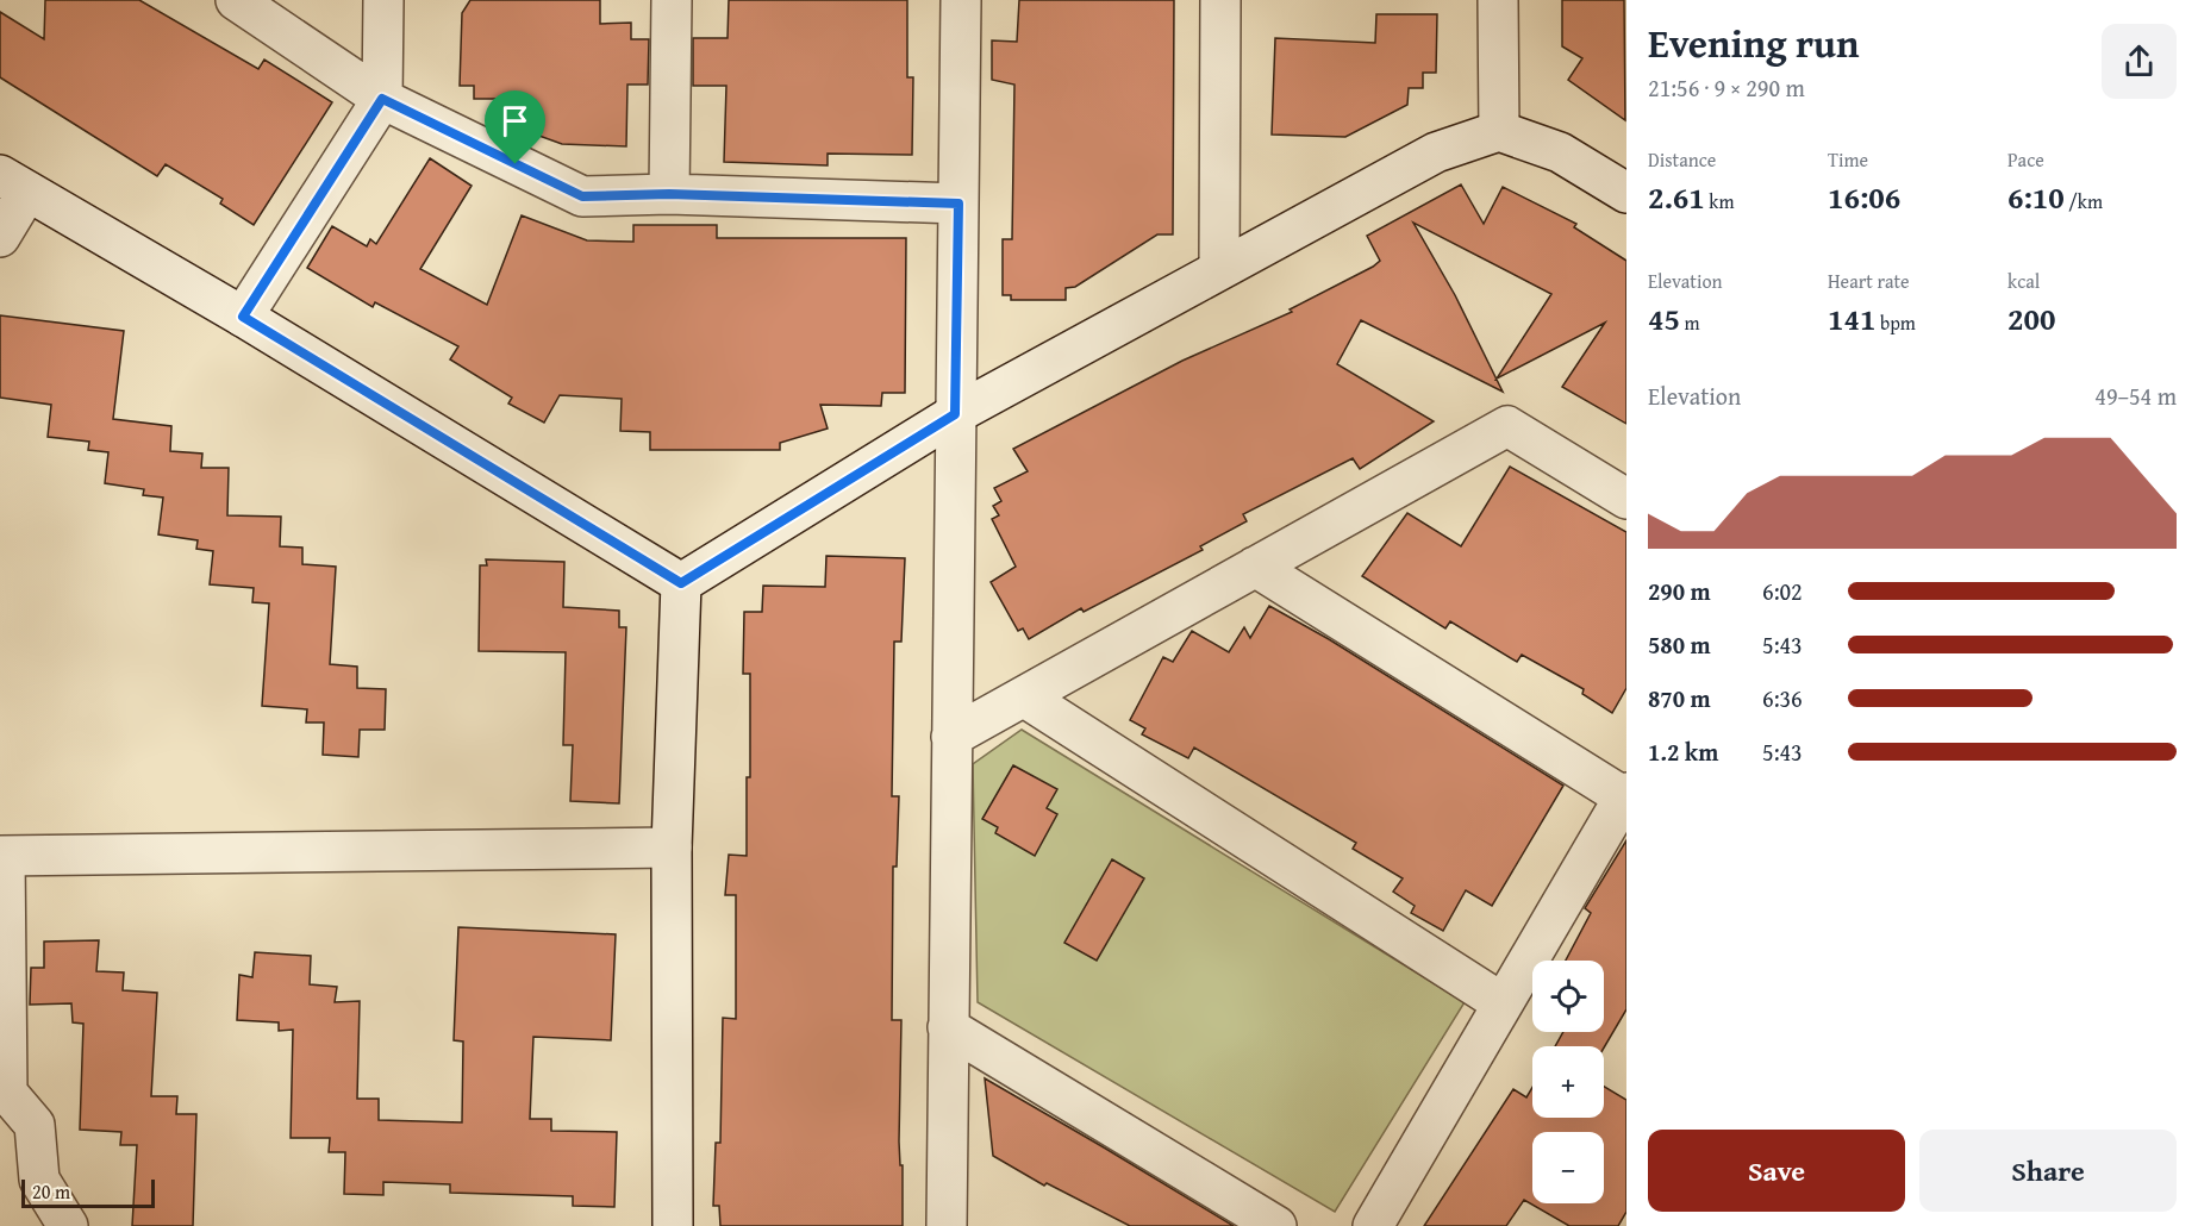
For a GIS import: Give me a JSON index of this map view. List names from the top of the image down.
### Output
{
  "scale_bar": "20 m",
  "page": {
    "heading": ["Evening run", "21:56 · 9 × 290 m"],
    "stats": [
      ["Distance", "2.61 km"],
      ["Time", "16:06"],
      ["Pace", "6:10 /km"],
      ["Elevation", "45 m"],
      ["Heart rate", "141 bpm"],
      ["kcal", "200"]
    ],
    "chart": ["Elevation", "49–54 m"],
    "list": [
      {
        "name": "290 m",
        "note": "6:02"
      },
      {
        "name": "580 m",
        "note": "5:43"
      },
      {
        "name": "870 m",
        "note": "6:36"
      },
      {
        "name": "1.2 km",
        "note": "5:43"
      }
    ],
    "map_buttons": ["+", "−"],
    "buttons": ["Save", "Share"],
    "scale": "20 m"
  }
}
